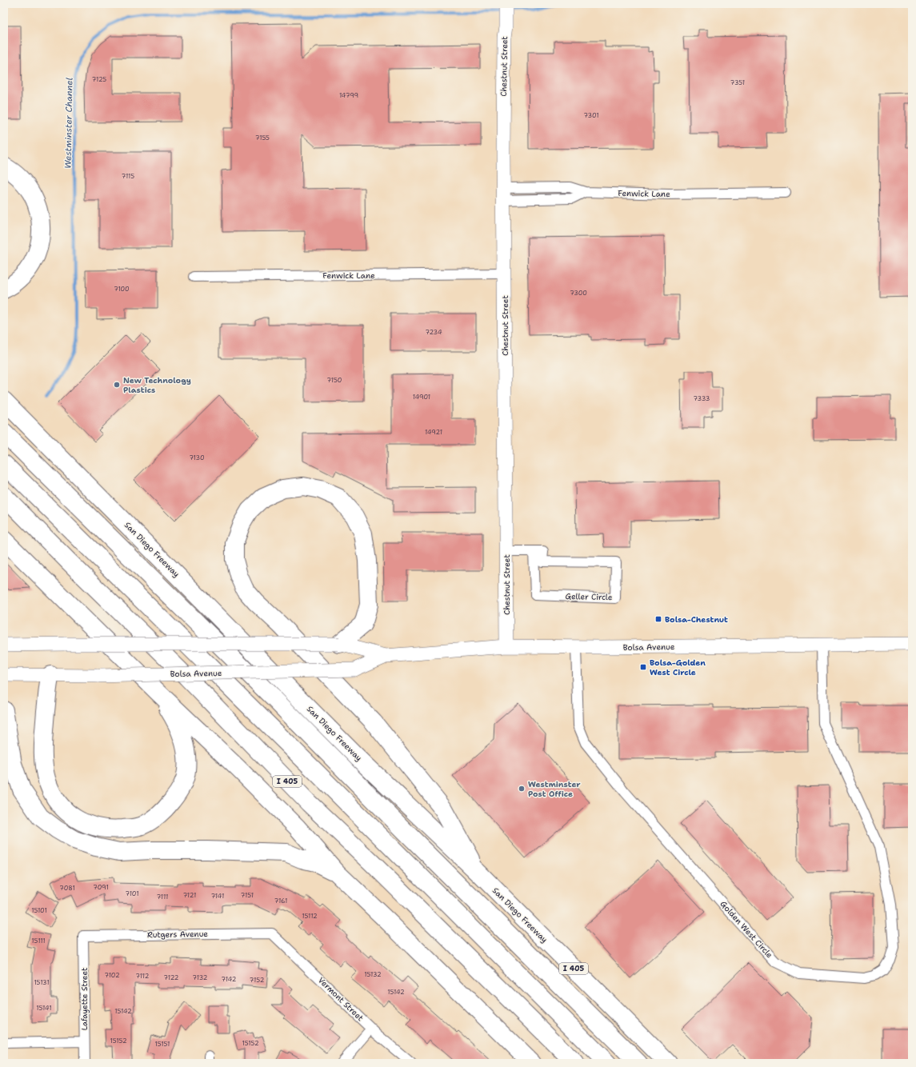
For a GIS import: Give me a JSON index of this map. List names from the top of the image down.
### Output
{
  "streets": {
    "highway": ["San Diego Freeway", "I 405"],
    "main road": ["Chestnut Street", "Bolsa Avenue"],
    "street": [
      "Fenwick Lane",
      "Geller Circle",
      "Golden West Circle",
      "Rutgers Avenue",
      "Lafayette Street",
      "Vermont Street"
    ]
  },
  "crossings": [
    ["Chestnut Street", "Fenwick Lane"],
    ["Chestnut Street", "Bolsa Avenue"],
    ["Bolsa Avenue", "Golden West Circle"],
    ["Rutgers Avenue", "Lafayette Street"],
    ["Rutgers Avenue", "Vermont Street"]
  ],
  "water": ["Westminster Channel"],
  "places": {
    "other": ["New Technology Plastics", "Westminster Post Office"],
    "transit": ["Bolsa-Chestnut", "Bolsa-Golden West Circle"]
  },
  "house_numbers": [
    "7125",
    "7351",
    "14799",
    "7301",
    "7155",
    "7115",
    "7100",
    "7300",
    "7234",
    "7150",
    "14901",
    "7333",
    "14921",
    "7130",
    "7091",
    "7081",
    "7101",
    "7121",
    "7151",
    "7141",
    "7111",
    "7161",
    "15101",
    "15112",
    "15111",
    "15132",
    "7102",
    "7112",
    "7122",
    "7132",
    "7142",
    "7152",
    "15131",
    "15142",
    "15141",
    "15142",
    "15152",
    "15152",
    "15151"
  ]
}
